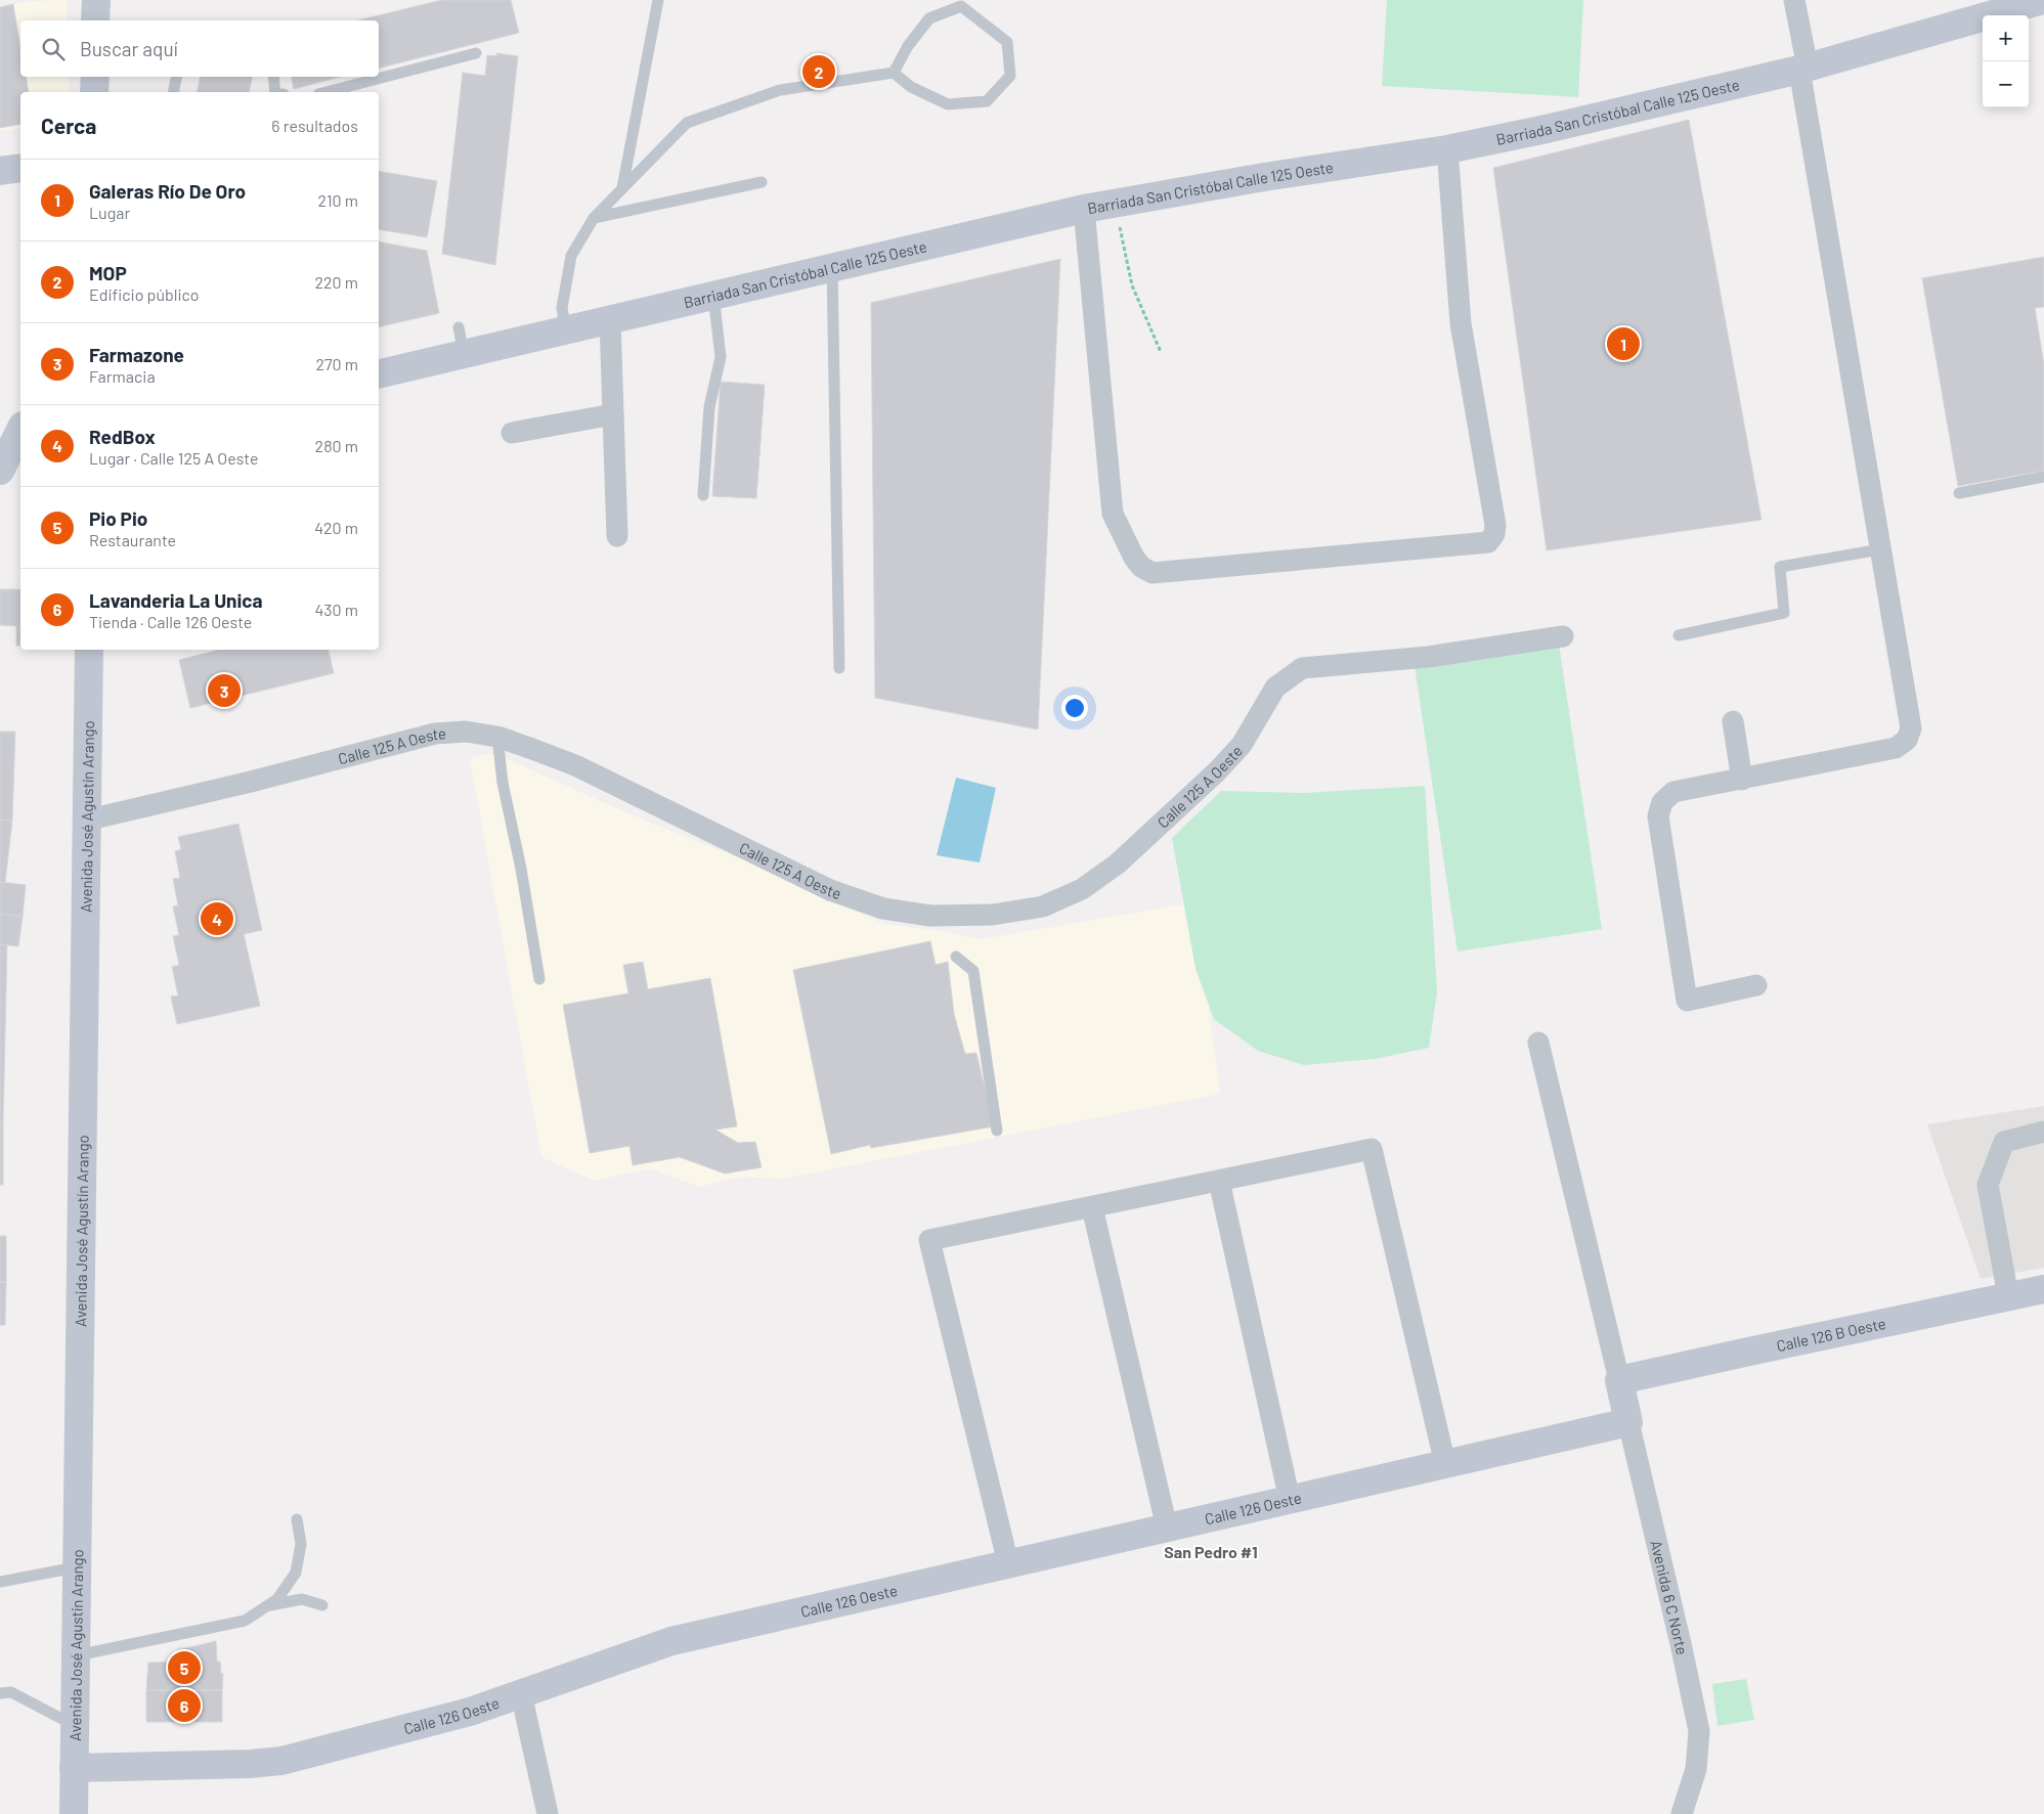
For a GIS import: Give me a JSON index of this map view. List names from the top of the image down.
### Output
{
  "streets": {
    "street": [
      "Barriada San Cristóbal Calle 125 Oeste",
      "Calle 125 A Oeste",
      "Avenida José Agustín Arango",
      "Calle 126 B Oeste",
      "Calle 126 Oeste",
      "Avenida 6 C Norte"
    ]
  },
  "crossings": [
    ["Calle 125 A Oeste", "Avenida José Agustín Arango"],
    ["Avenida José Agustín Arango", "Calle 126 Oeste"],
    ["Calle 126 B Oeste", "Avenida 6 C Norte"],
    ["Calle 126 Oeste", "Avenida 6 C Norte"]
  ],
  "districts": ["San Pedro #1"],
  "page": {
    "map_buttons": ["+", "−"],
    "search": "Buscar aquí",
    "pins": [
      "2",
      "1",
      "3",
      "4",
      "5",
      "6"
    ],
    "heading": ["Cerca", "6 resultados"],
    "list": [
      {
        "mark": "1",
        "name": "Galeras Río De Oro",
        "note": "Lugar",
        "value": "210 m"
      },
      {
        "mark": "2",
        "name": "MOP",
        "note": "Edificio público",
        "value": "220 m"
      },
      {
        "mark": "3",
        "name": "Farmazone",
        "note": "Farmacia",
        "value": "270 m"
      },
      {
        "mark": "4",
        "name": "RedBox",
        "note": "Lugar · Calle 125 A Oeste",
        "value": "280 m"
      },
      {
        "mark": "5",
        "name": "Pio Pio",
        "note": "Restaurante",
        "value": "420 m"
      },
      {
        "mark": "6",
        "name": "Lavanderia La Unica",
        "note": "Tienda · Calle 126 Oeste",
        "value": "430 m"
      }
    ]
  }
}
